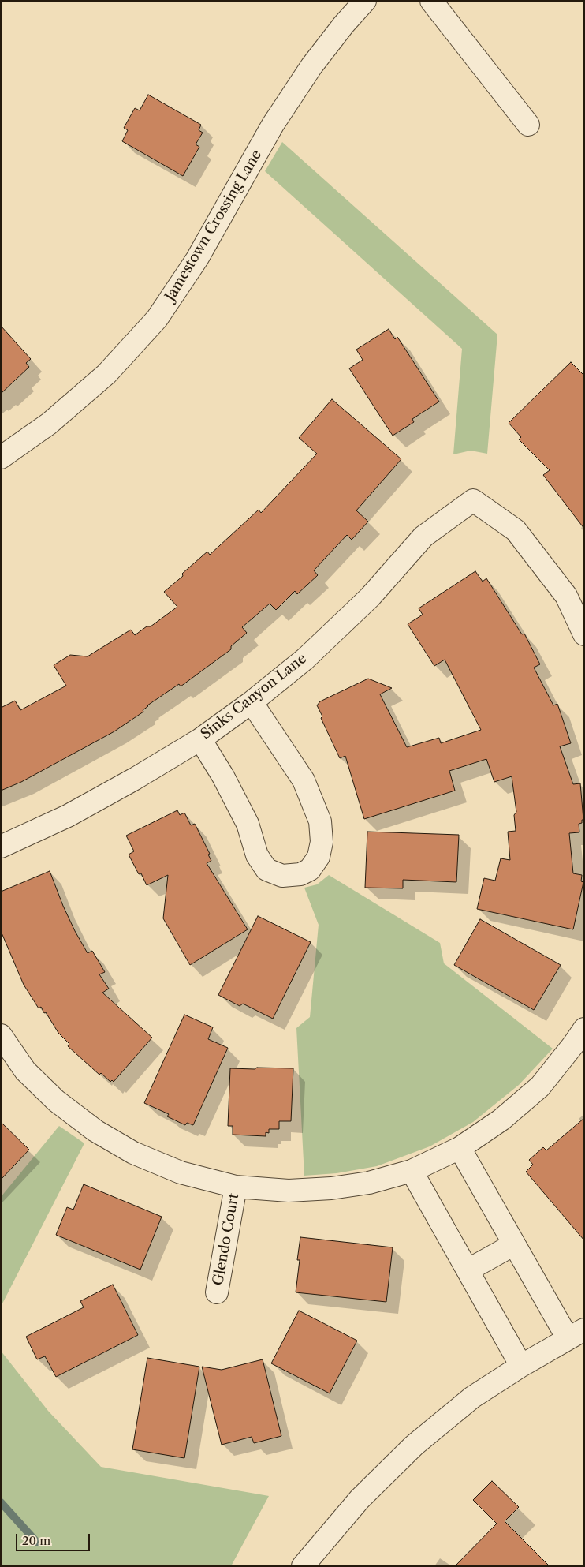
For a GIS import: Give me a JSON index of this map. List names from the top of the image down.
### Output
{
  "streets": {
    "street": ["Jamestown Crossing Lane", "Sinks Canyon Lane", "Glendo Court"]
  },
  "scale_bar": "20 m"
}
